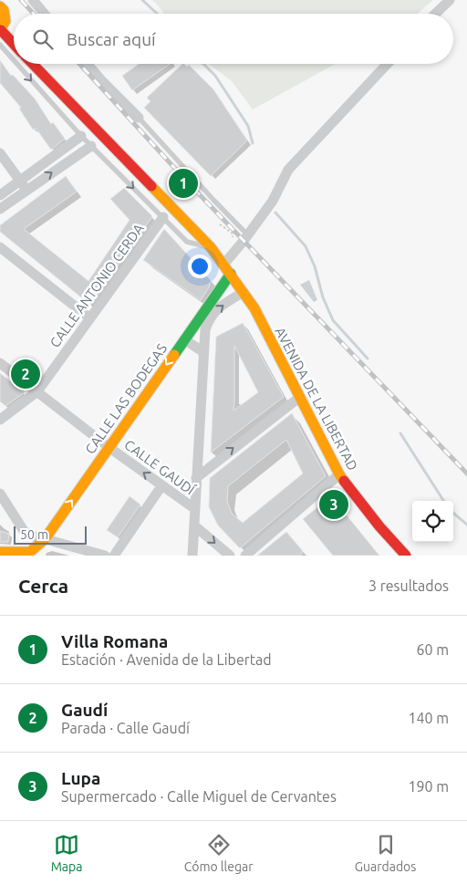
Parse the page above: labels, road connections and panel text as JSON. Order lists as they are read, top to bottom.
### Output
{
  "streets": {
    "main road": ["CALLE LAS BODEGAS", "AVENIDA DE LA LIBERTAD"],
    "street": ["CALLE ANTONIO CERDA", "CALLE GAUDÍ"]
  },
  "crossings": [
    ["CALLE ANTONIO CERDA", "CALLE GAUDÍ"],
    ["CALLE LAS BODEGAS", "AVENIDA DE LA LIBERTAD"],
    ["CALLE LAS BODEGAS", "CALLE GAUDÍ"]
  ],
  "scale_bar": "50 m",
  "page": {
    "search": "Buscar aquí",
    "pins": ["1", "2", "3"],
    "scale": "50 m",
    "heading": ["Cerca", "3 resultados"],
    "list": [
      {
        "mark": "1",
        "name": "Villa Romana",
        "note": "Estación · Avenida de la Libertad",
        "value": "60 m"
      },
      {
        "mark": "2",
        "name": "Gaudí",
        "note": "Parada · Calle Gaudí",
        "value": "140 m"
      },
      {
        "mark": "3",
        "name": "Lupa",
        "note": "Supermercado · Calle Miguel de Cervantes",
        "value": "190 m"
      }
    ],
    "nav": ["Mapa", "Cómo llegar", "Guardados"]
  }
}
